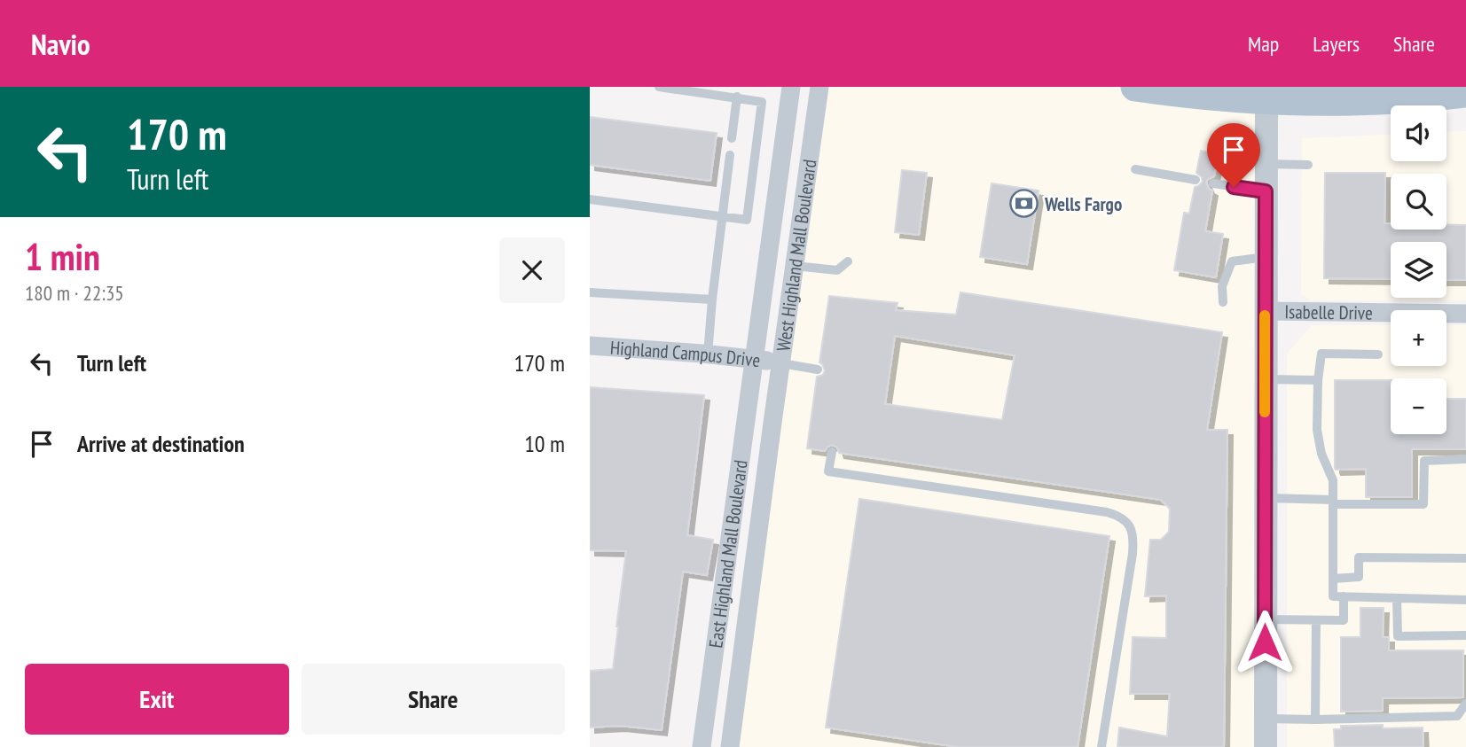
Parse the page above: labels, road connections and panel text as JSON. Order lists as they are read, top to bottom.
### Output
{
  "streets": {
    "street": [
      "West Highland Mall Boulevard",
      "Isabelle Drive",
      "Highland Campus Drive",
      "East Highland Mall Boulevard"
    ]
  },
  "crossings": [
    ["West Highland Mall Boulevard", "Highland Campus Drive"],
    ["West Highland Mall Boulevard", "East Highland Mall Boulevard"],
    ["Highland Campus Drive", "East Highland Mall Boulevard"]
  ],
  "places": {
    "bank": ["Wells Fargo"]
  },
  "page": {
    "header": "Navio",
    "nav": ["Map", "Layers", "Share"],
    "turn": ["170 m", "Turn left"],
    "map_buttons": ["+", "−"],
    "heading": ["1 min", "180 m · 22:35"],
    "list": [
      {
        "name": "Turn left",
        "value": "170 m"
      },
      {
        "name": "Arrive at destination",
        "value": "10 m"
      }
    ],
    "buttons": ["Exit", "Share"]
  }
}
